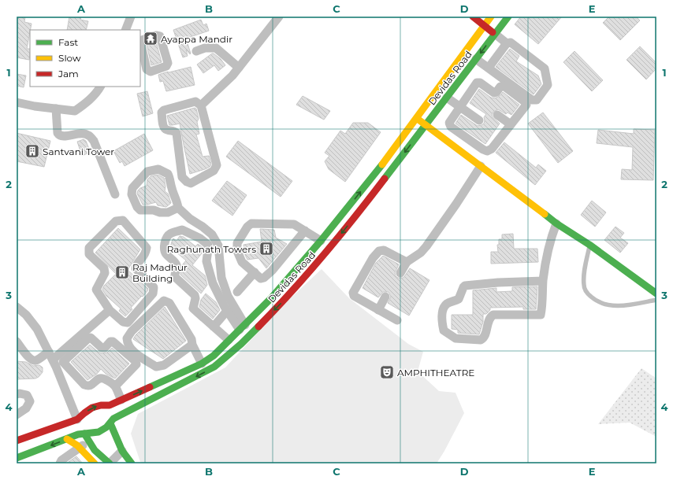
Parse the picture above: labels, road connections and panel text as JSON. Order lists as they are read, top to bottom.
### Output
{
  "streets": {
    "main road": ["Devidas Road"]
  },
  "places": {
    "temple": ["Ayappa Mandir"],
    "building": ["Santvani Tower", "Raghunath Towers", "Raj Madhur Building"],
    "theatre": ["AMPHITHEATRE"]
  },
  "legend": ["Fast", "Slow", "Jam"],
  "grid": {
    "columns": [
      "A",
      "B",
      "C",
      "D",
      "E"
    ],
    "rows": [
      "1",
      "2",
      "3",
      "4"
    ]
  }
}
